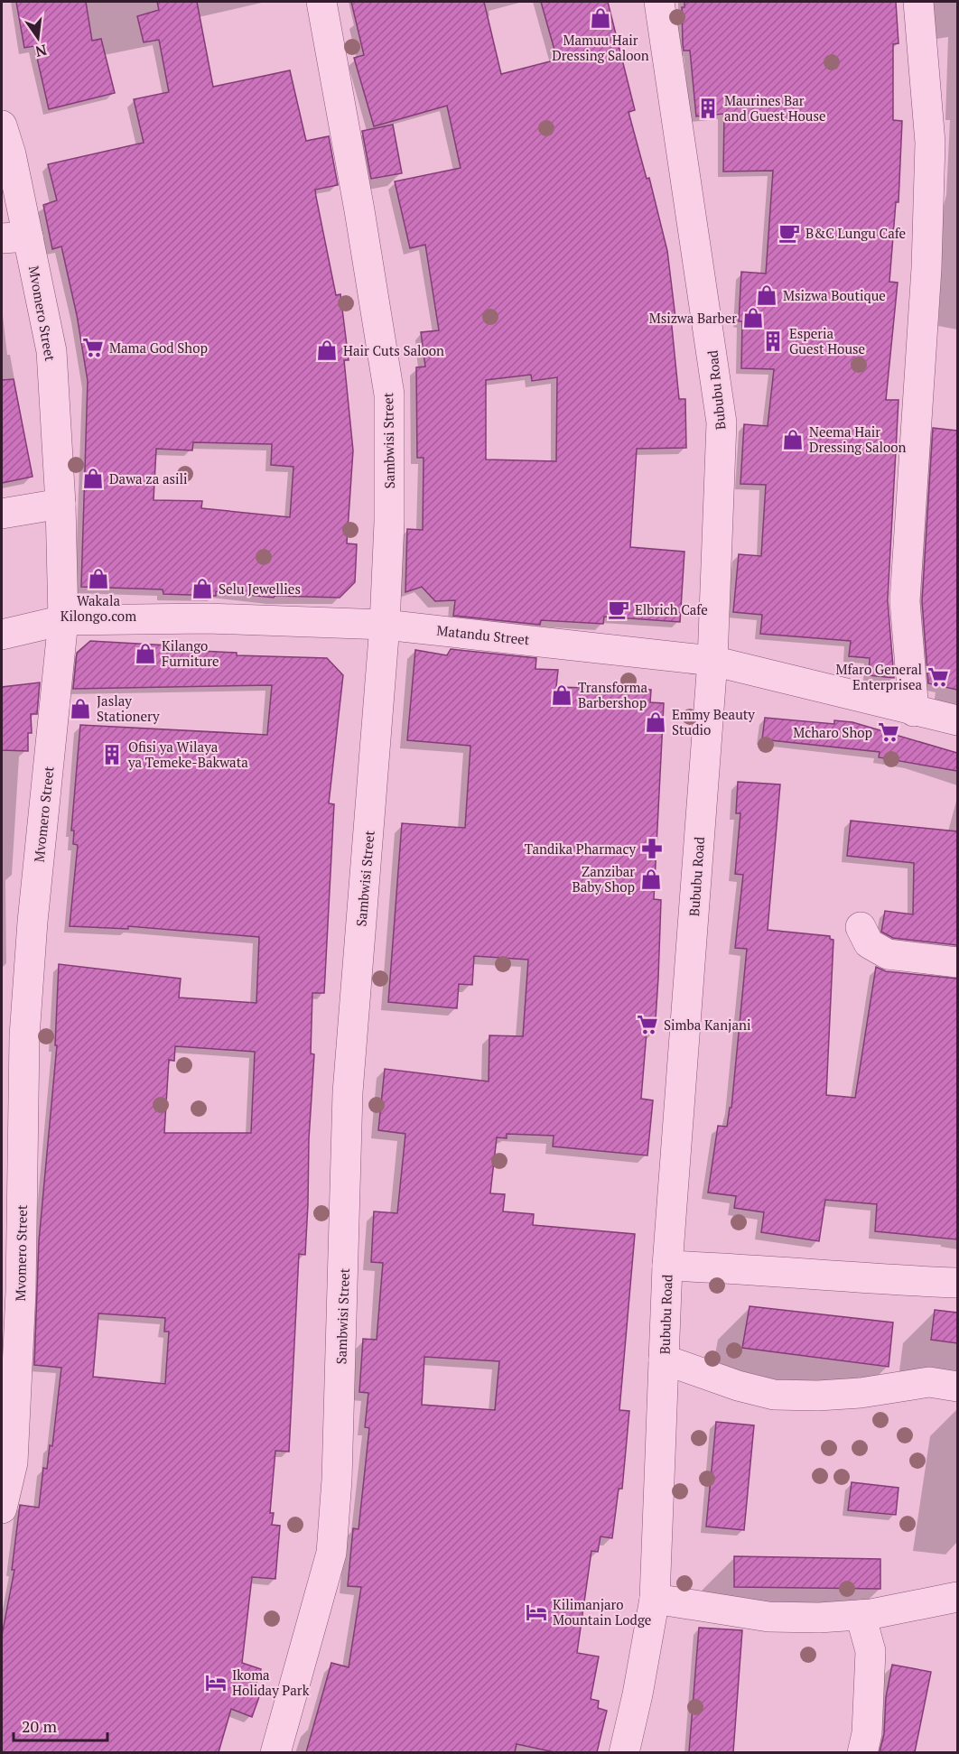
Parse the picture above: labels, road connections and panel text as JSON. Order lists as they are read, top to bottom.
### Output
{
  "streets": {
    "street": [
      "Mvomero Street",
      "Bububu Road",
      "Sambwisi Street",
      "Matandu Street"
    ]
  },
  "crossings": [
    ["Mvomero Street", "Matandu Street"],
    ["Bububu Road", "Matandu Street"],
    ["Sambwisi Street", "Matandu Street"]
  ],
  "places": {
    "shop": [
      "Mamuu Hair Dressing Saloon",
      "Msizwa Boutique",
      "Msizwa Barber",
      "Hair Cuts Saloon",
      "Neema Hair Dressing Saloon",
      "Dawa za asili",
      "Wakala Kilongo.com",
      "Selu Jewellies",
      "Kilango Furniture",
      "Transforma Barbershop",
      "Jaslay Stationery",
      "Emmy Beauty Studio",
      "Zanzibar Baby Shop"
    ],
    "building": ["Maurines Bar and Guest House", "Esperia Guest House", "Ofisi ya Wilaya ya Temeke-Bakwata"],
    "cafe": ["B&C Lungu Cafe", "Elbrich Cafe"],
    "supermarket": [
      "Mama God Shop",
      "Mfaro General Enterprisea",
      "Mcharo Shop",
      "Simba Kanjani"
    ],
    "pharmacy": ["Tandika Pharmacy"],
    "hotel": ["Kilimanjaro Mountain Lodge", "Ikoma Holiday Park"]
  },
  "scale_bar": "20 m",
  "north": "bottom"
}
